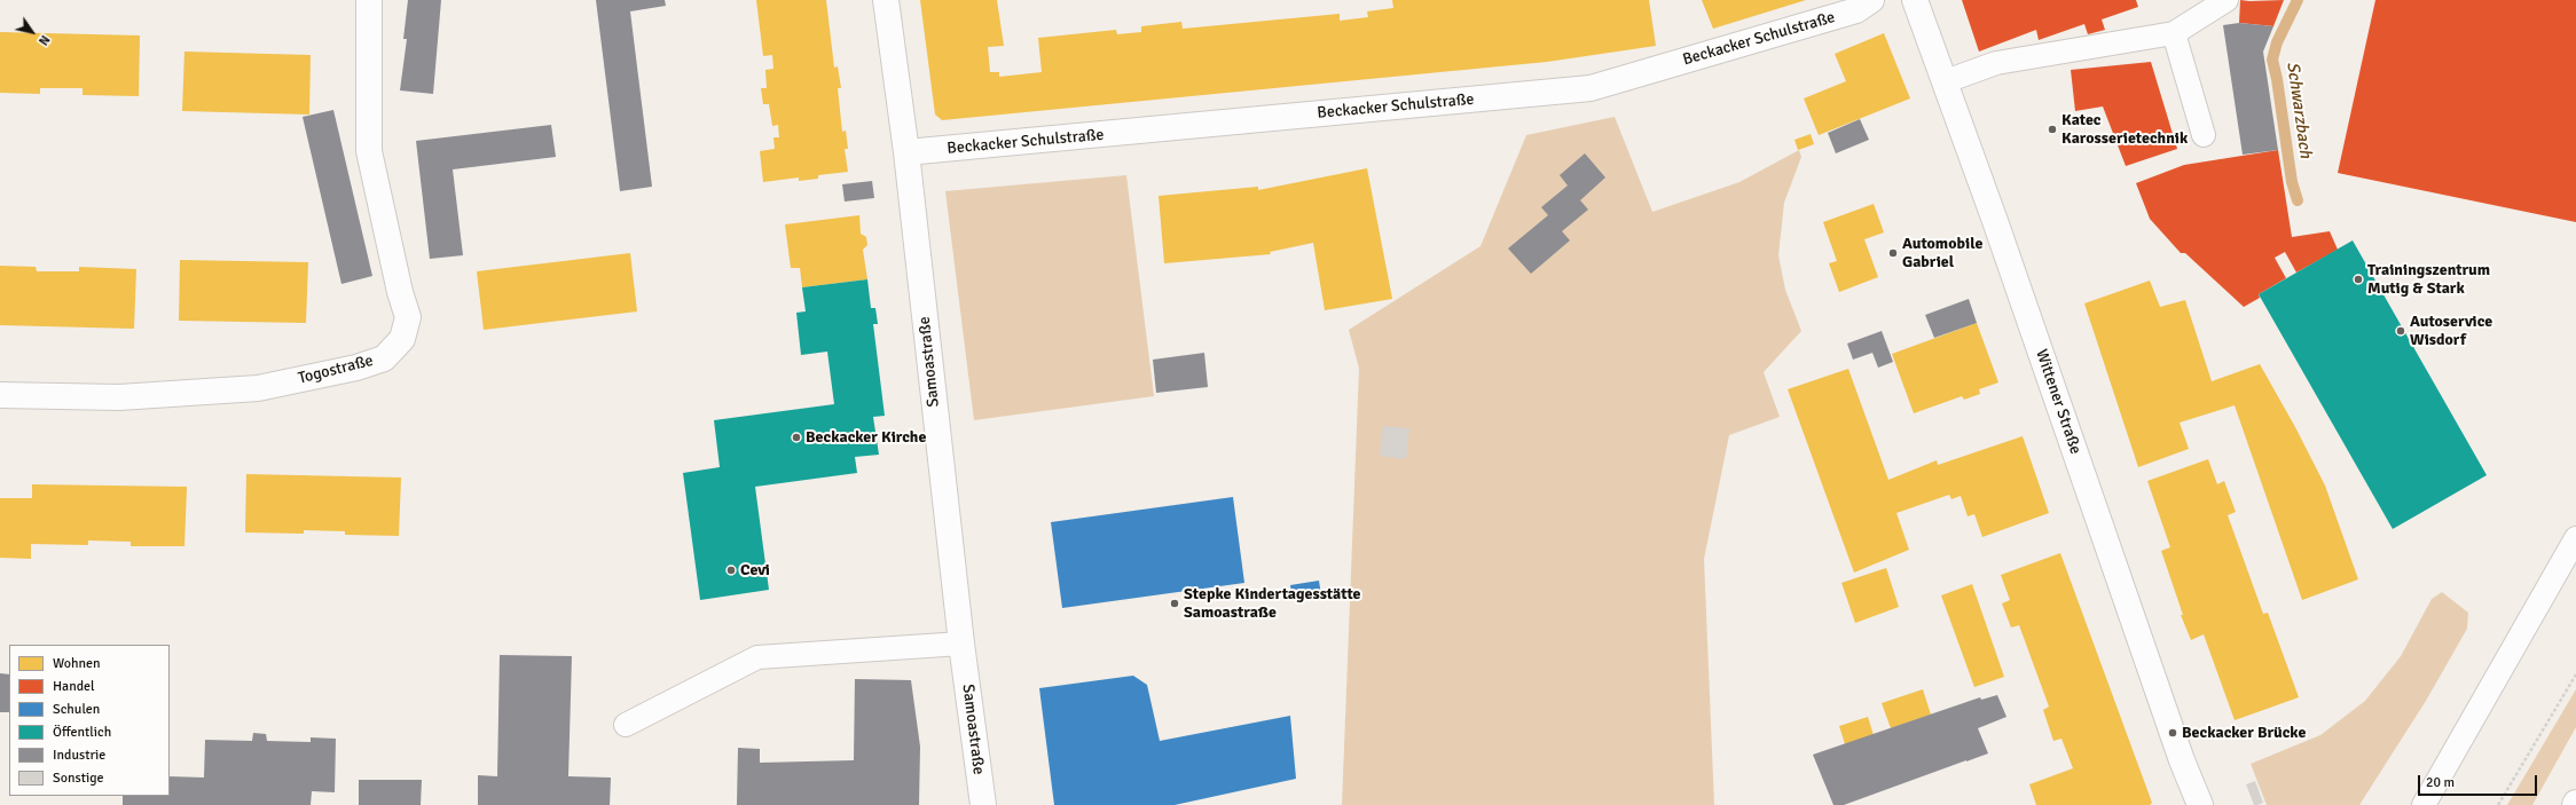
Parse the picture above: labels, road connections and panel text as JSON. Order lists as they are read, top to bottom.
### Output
{
  "streets": {
    "street": [
      "Beckacker Schulstraße",
      "Samoastraße",
      "Togostraße",
      "Wittener Straße"
    ]
  },
  "crossings": [
    ["Beckacker Schulstraße", "Samoastraße"]
  ],
  "water": ["Schwarzbach"],
  "places": [
    "Katec Karosserietechnik",
    "Automobile Gabriel",
    "Trainingszentrum Mutig & Stark",
    "Autoservice Wisdorf",
    "Beckacker Kirche",
    "Cevi",
    "Stepke Kindertagesstätte Samoastraße",
    "Beckacker Brücke"
  ],
  "legend": [
    "Wohnen",
    "Handel",
    "Schulen",
    "Öffentlich",
    "Industrie",
    "Sonstige"
  ],
  "scale_bar": "20 m",
  "north": "bottom right"
}
